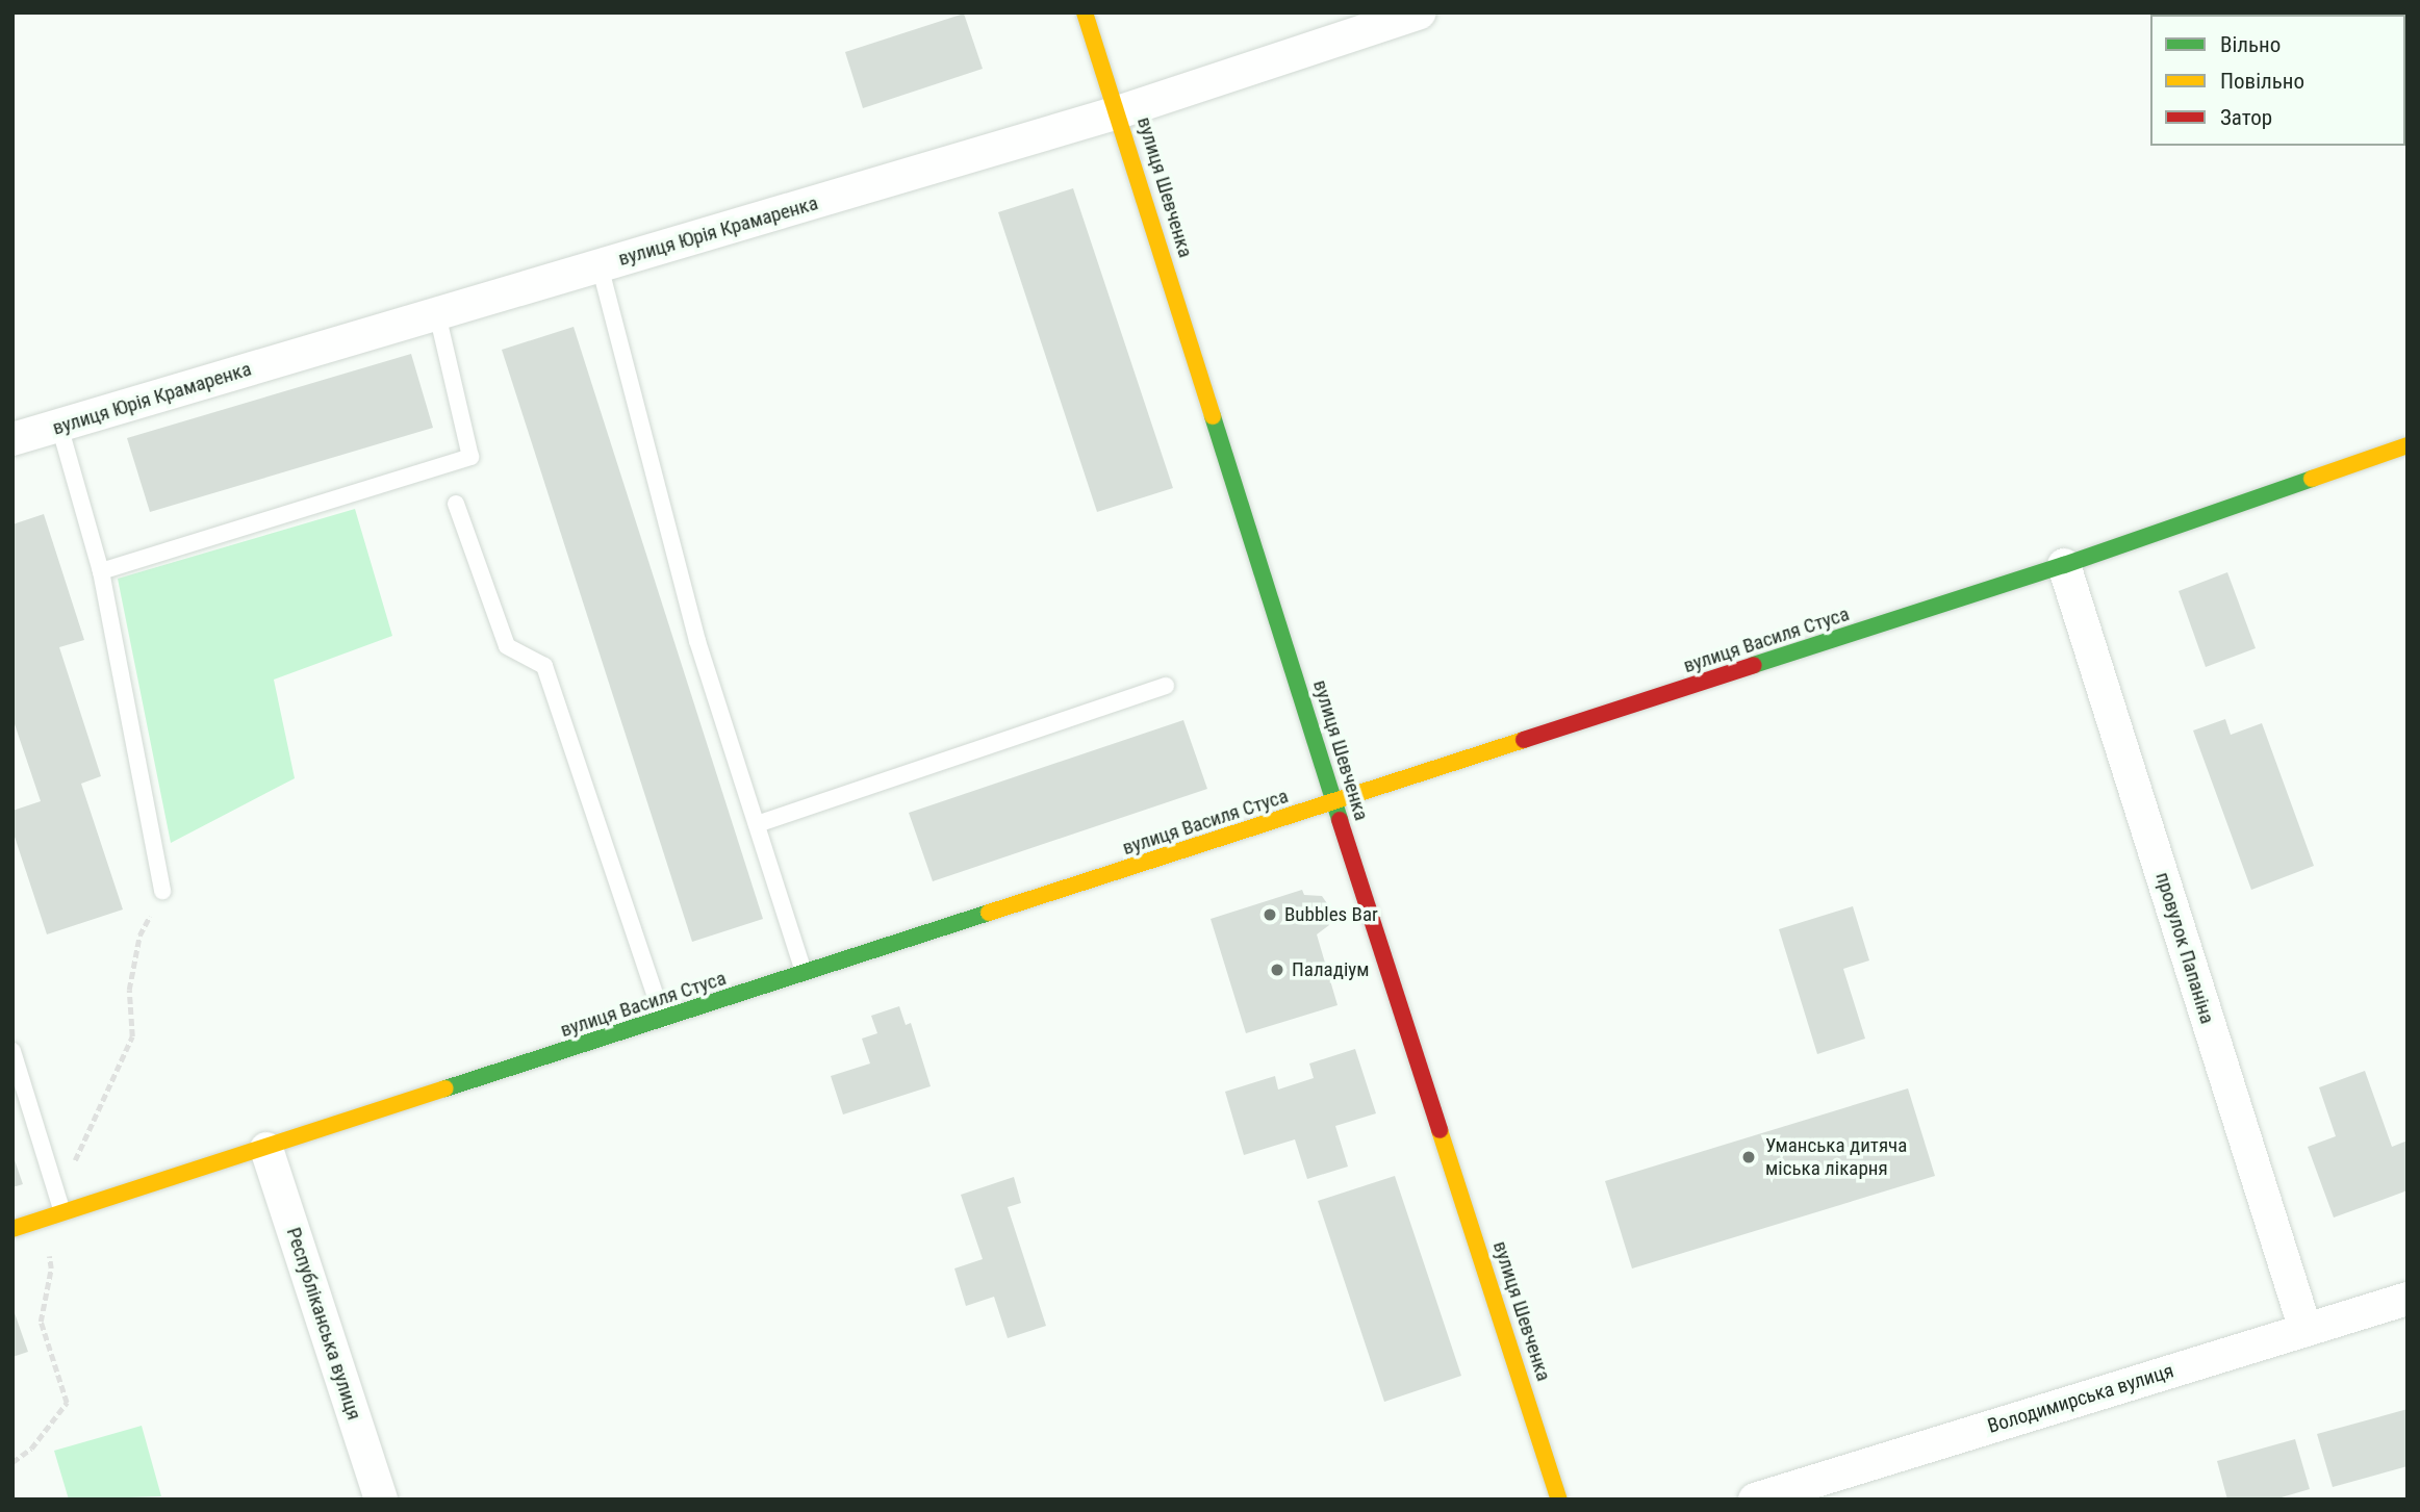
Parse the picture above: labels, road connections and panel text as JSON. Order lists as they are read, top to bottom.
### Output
{
  "streets": {
    "street": [
      "вулиця Шевченка",
      "вулиця Юрія Крамаренка",
      "вулиця Василя Стуса",
      "провулок Папаніна",
      "Республіканська вулиця",
      "Володимирська вулиця"
    ]
  },
  "crossings": [
    ["вулиця Шевченка", "вулиця Юрія Крамаренка"],
    ["вулиця Шевченка", "вулиця Василя Стуса"],
    ["вулиця Василя Стуса", "провулок Папаніна"],
    ["вулиця Василя Стуса", "Республіканська вулиця"],
    ["провулок Папаніна", "Володимирська вулиця"]
  ],
  "places": ["Bubbles Bar", "Паладіум", "Уманська дитяча міська лікарня"],
  "legend": ["Вільно", "Повільно", "Затор"]
}
